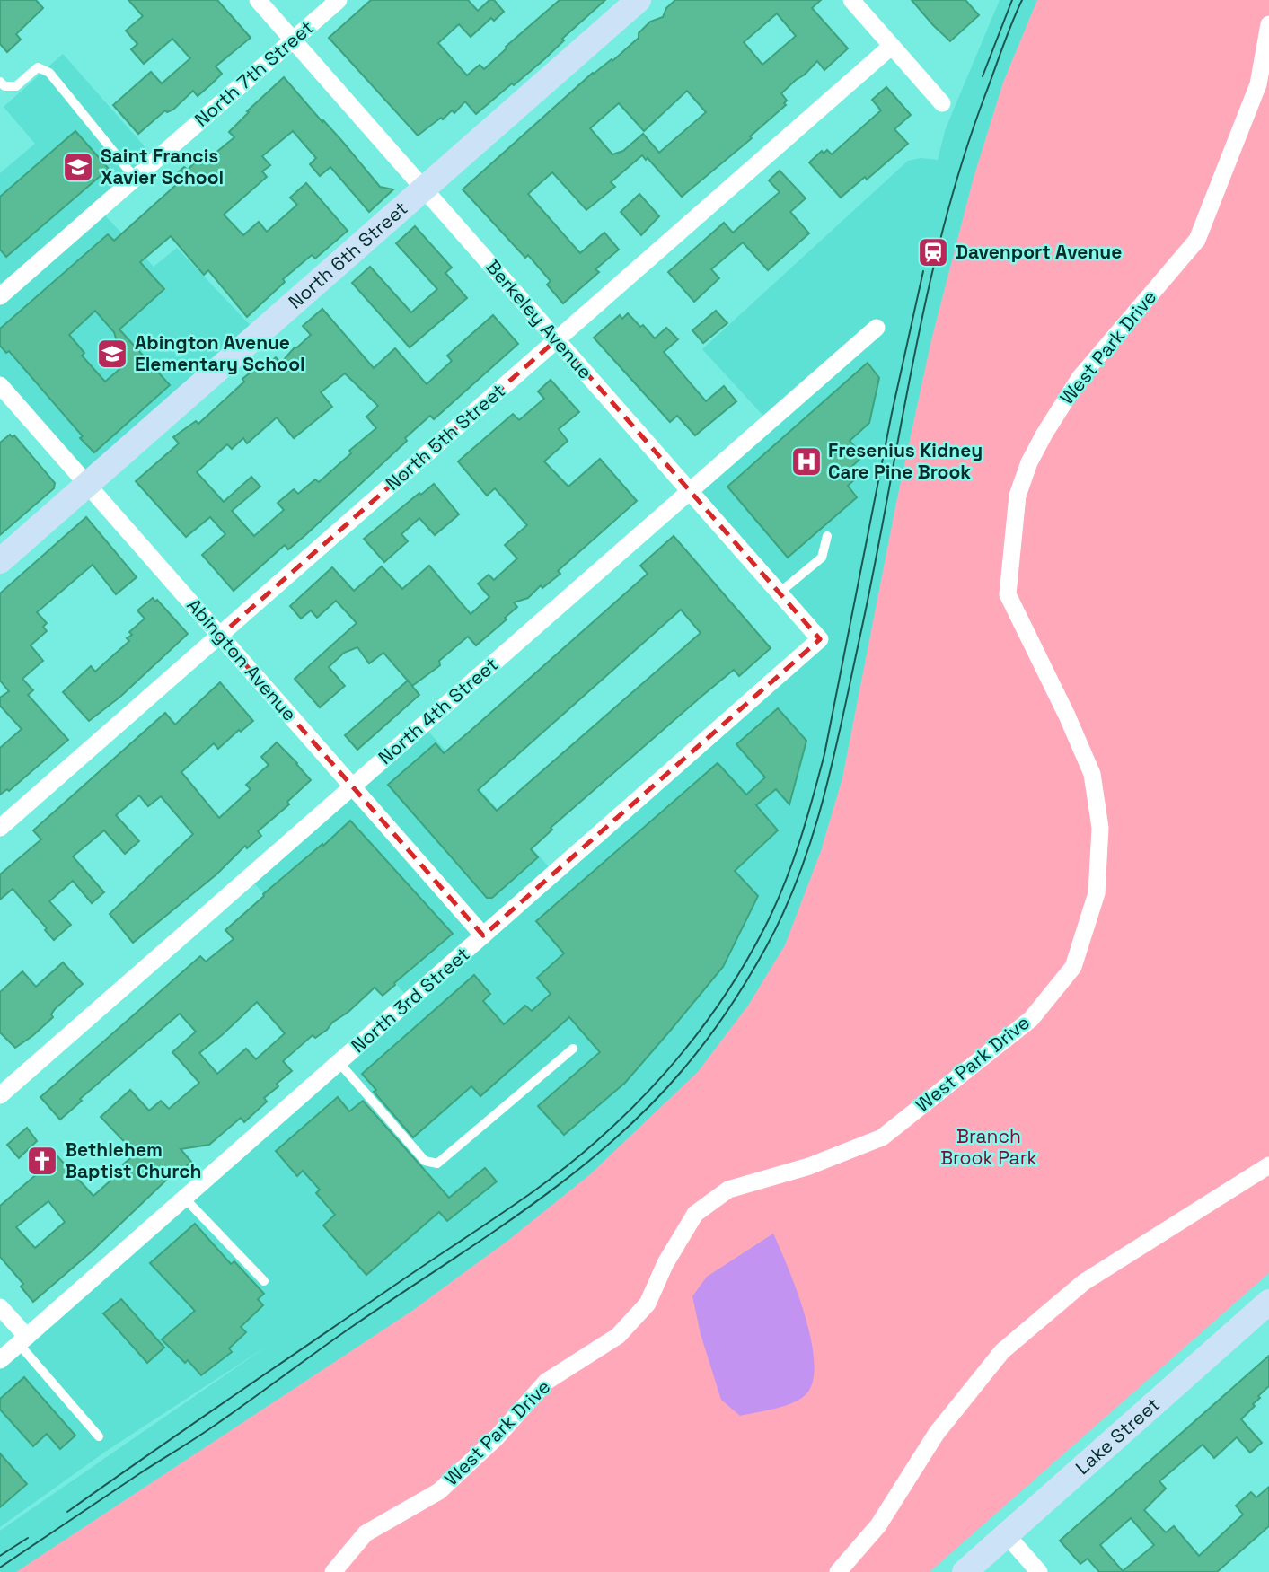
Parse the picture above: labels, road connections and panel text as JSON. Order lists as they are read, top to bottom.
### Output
{
  "streets": {
    "street": [
      "North 7th Street",
      "North 6th Street",
      "Berkeley Avenue",
      "West Park Drive",
      "North 5th Street",
      "Abington Avenue",
      "North 4th Street",
      "North 3rd Street",
      "Lake Street"
    ]
  },
  "crossings": [
    ["North 7th Street", "Berkeley Avenue"],
    ["North 6th Street", "Berkeley Avenue"],
    ["North 6th Street", "Abington Avenue"],
    ["Berkeley Avenue", "North 5th Street"],
    ["Berkeley Avenue", "North 4th Street"],
    ["Berkeley Avenue", "North 3rd Street"],
    ["North 5th Street", "Abington Avenue"],
    ["Abington Avenue", "North 4th Street"],
    ["Abington Avenue", "North 3rd Street"]
  ],
  "parks": ["Branch Brook Park"],
  "places": {
    "school or university": ["Saint Francis Xavier School", "Abington Avenue Elementary School"],
    "station": ["Davenport Avenue"],
    "hospital": ["Fresenius Kidney Care Pine Brook"],
    "church": ["Bethlehem Baptist Church"]
  }
}
